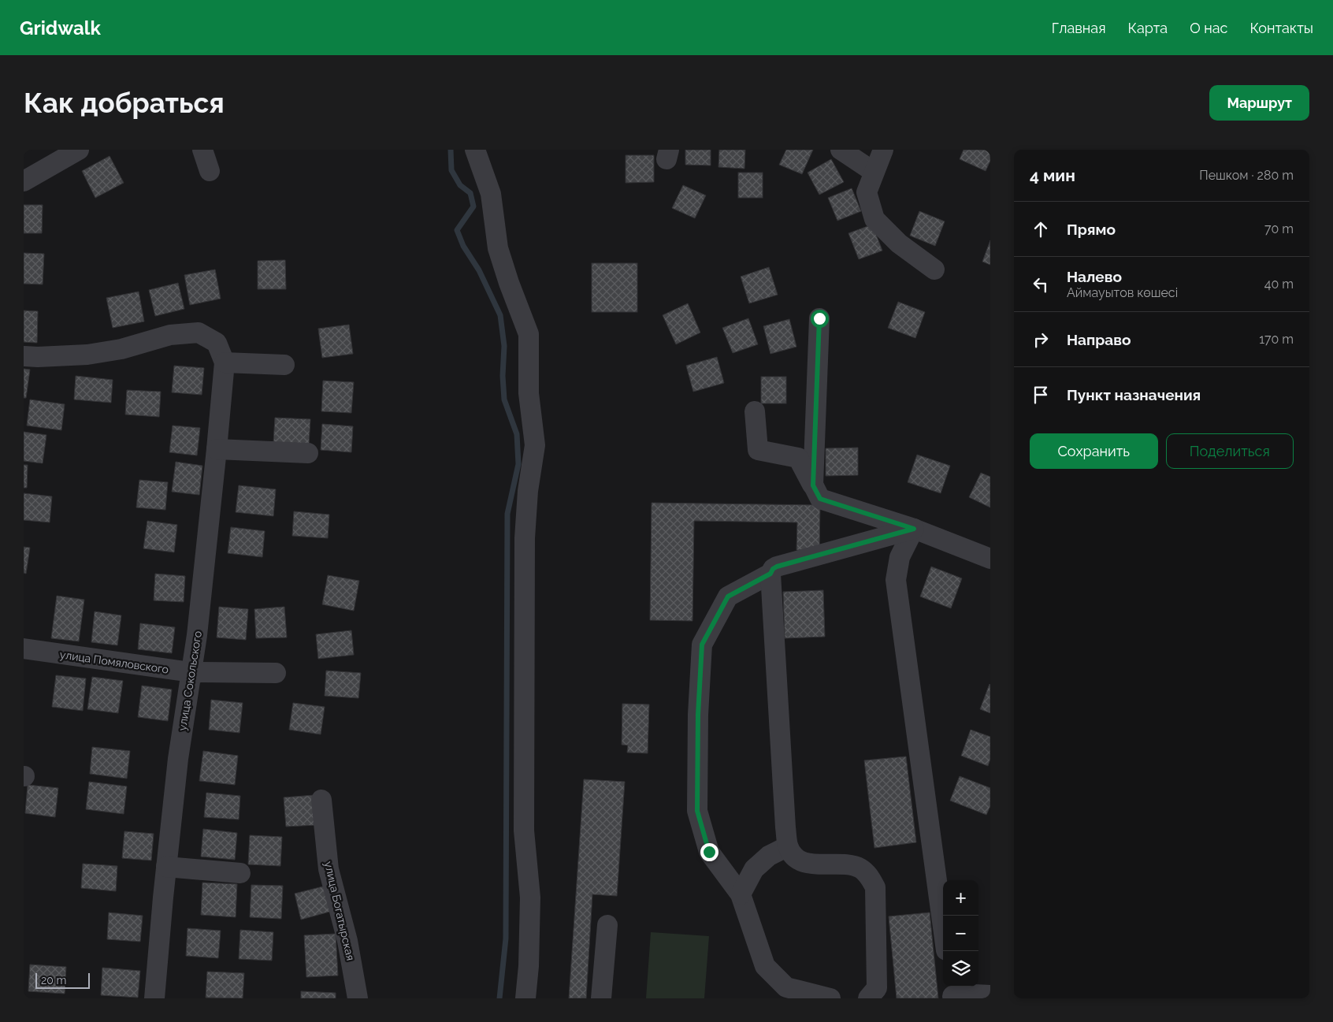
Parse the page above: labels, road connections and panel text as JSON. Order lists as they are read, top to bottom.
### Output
{
  "streets": {
    "street": ["улица Помяловского", "улица Сокольского", "улица Богатырская"]
  },
  "crossings": [
    ["улица Помяловского", "улица Сокольского"]
  ],
  "scale_bar": "20 m",
  "page": {
    "header": "Gridwalk",
    "nav": [
      "Главная",
      "Карта",
      "О нас",
      "Контакты"
    ],
    "buttons": [
      "Маршрут",
      ["Сохранить", "Поделиться"]
    ],
    "title": "Как добраться",
    "heading": ["4 мин", "Пешком · 280 m"],
    "list": [
      ["Прямо", "70 m"],
      ["Налево", "Аймауытов көшесі", "40 m"],
      ["Направо", "170 m"],
      "Пункт назначения"
    ],
    "map_buttons": ["+", "−"],
    "scale": "20 m"
  }
}
